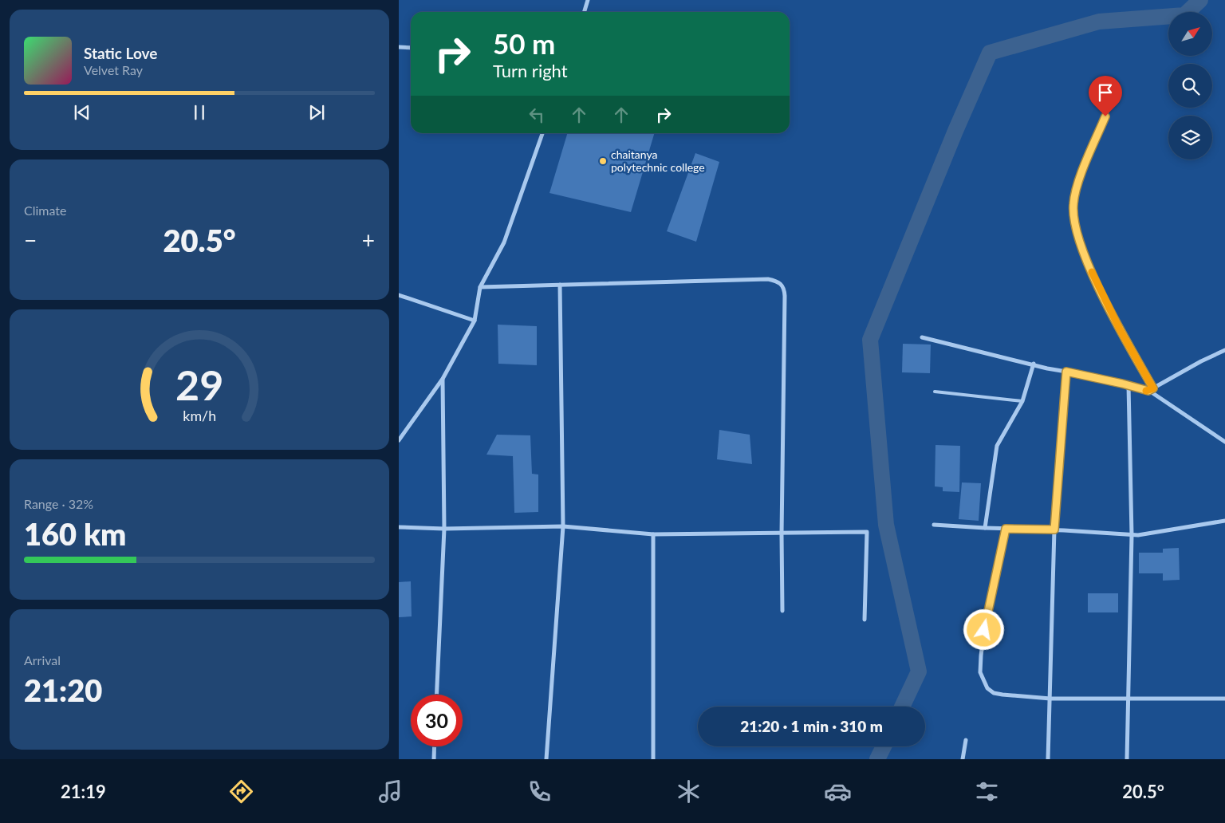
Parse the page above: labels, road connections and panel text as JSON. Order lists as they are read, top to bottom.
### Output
{
  "places": ["chaitanya polytechnic college"],
  "north": "top right",
  "page": {
    "turn": ["50 m", "Turn right"],
    "song": ["Static Love", "Velvet Ray"],
    "tile": [
      "Climate",
      ["Range · 32%", "160 km"],
      ["Arrival", "21:20"]
    ],
    "heat": ["−", "20.5°", "+"],
    "limit": "30",
    "trip": "21:20 · 1 min · 310 m",
    "tabs": ["21:19", "20.5°"],
    "gauge": ["29", "km/h"]
  }
}
